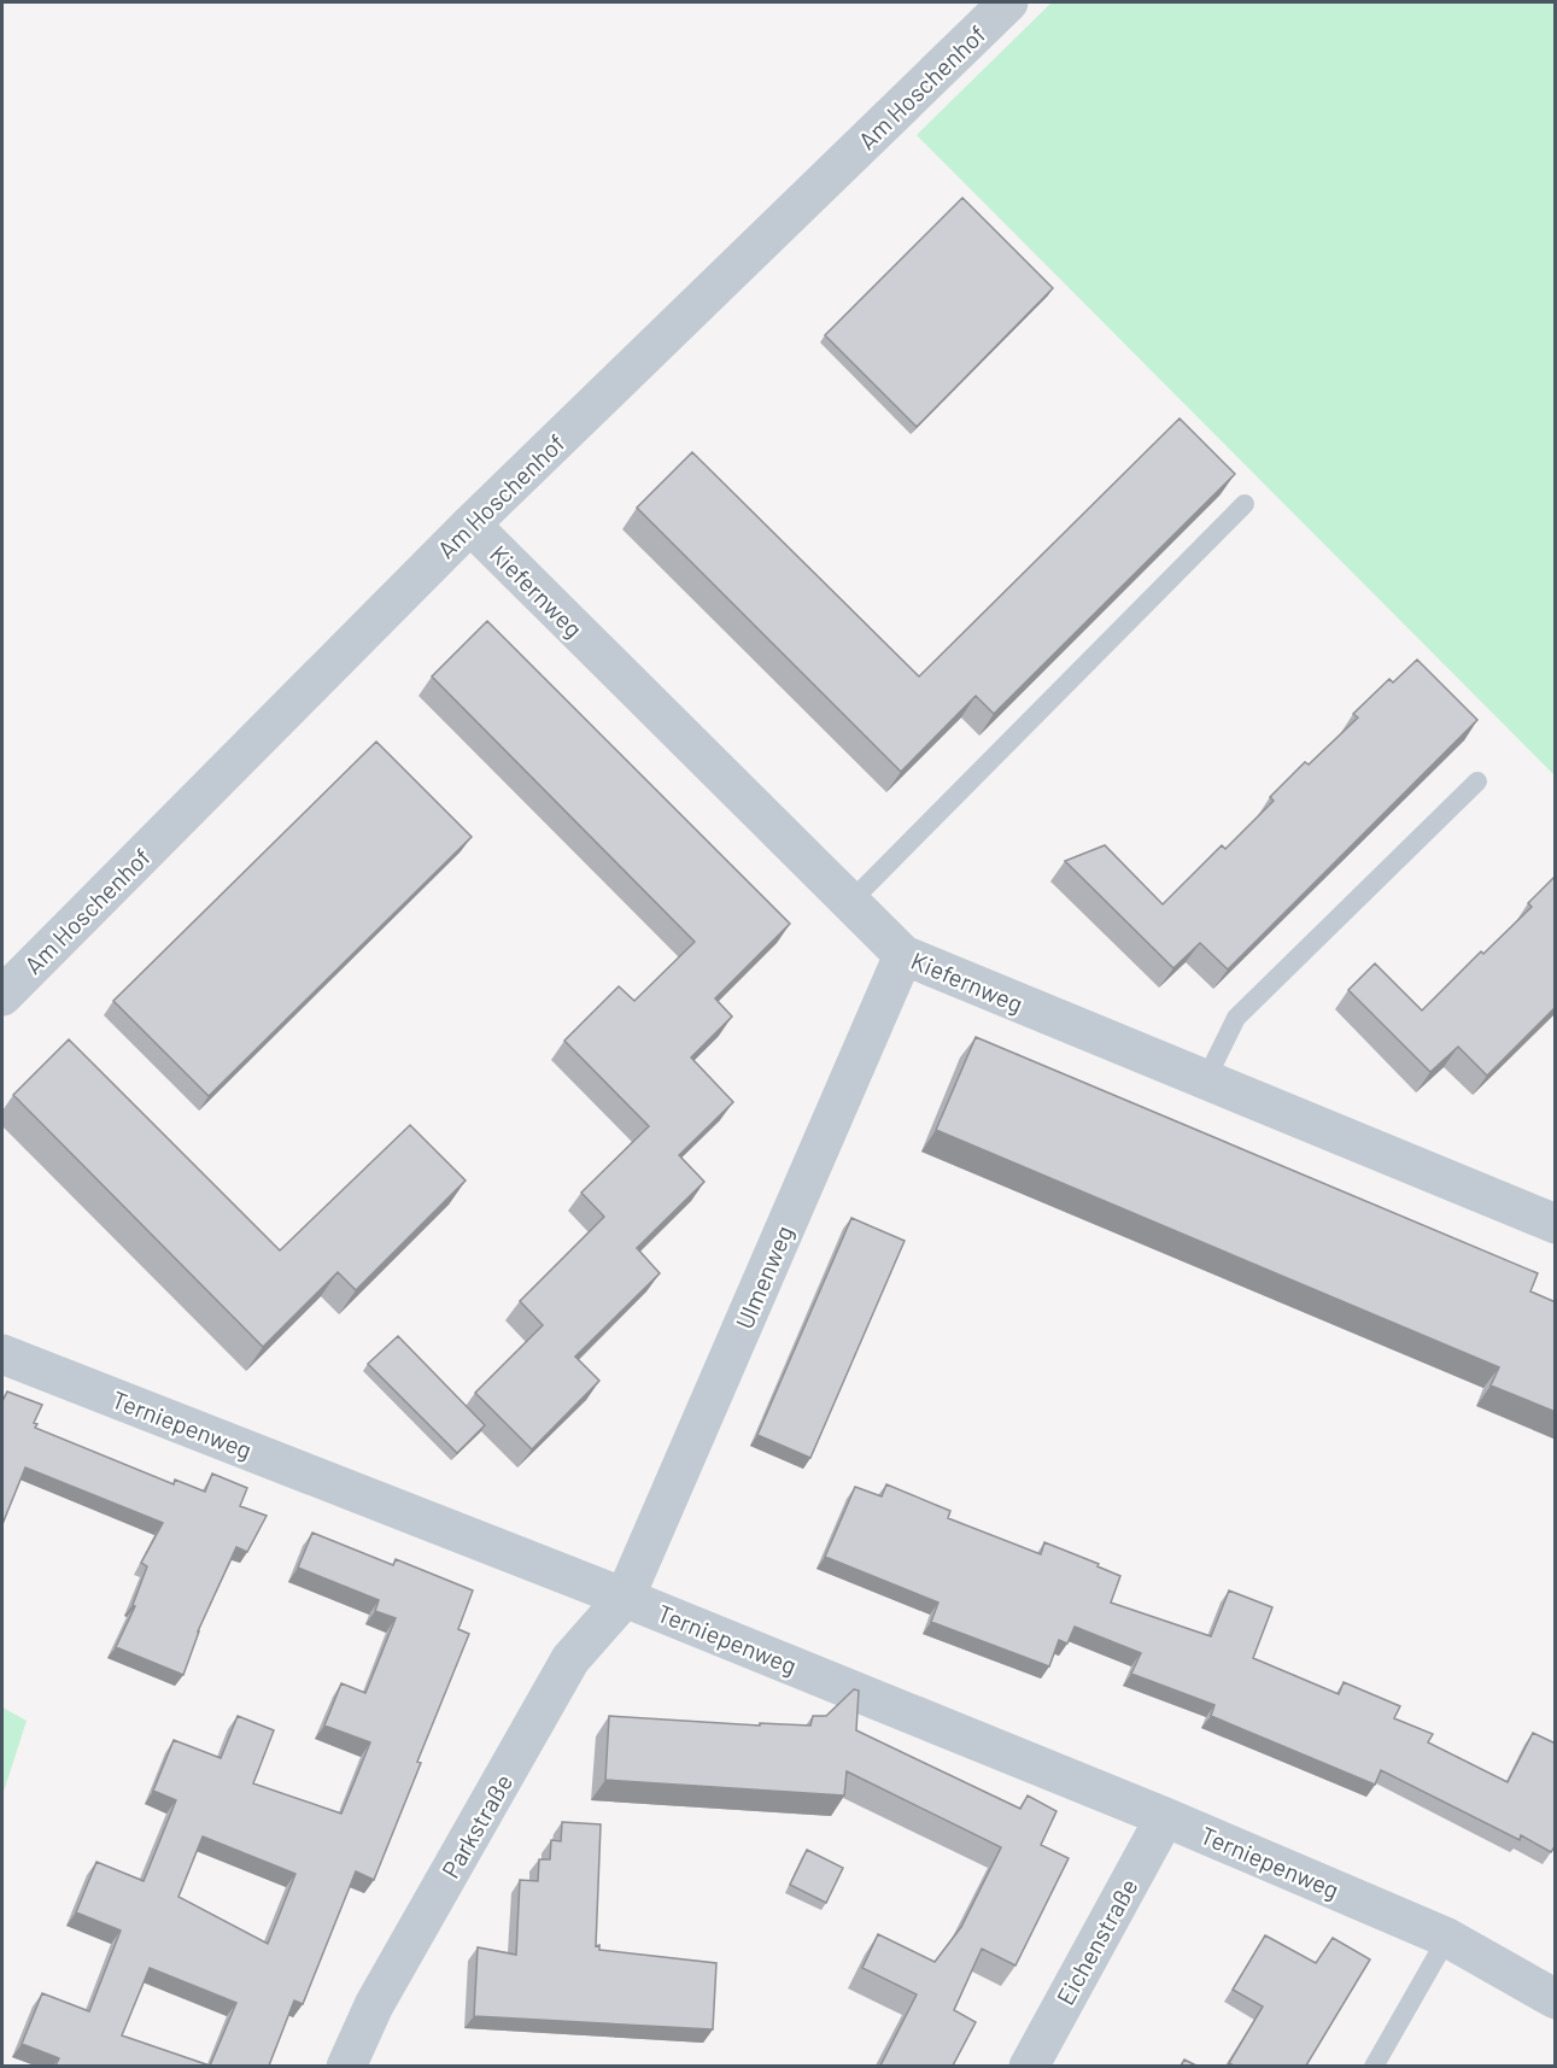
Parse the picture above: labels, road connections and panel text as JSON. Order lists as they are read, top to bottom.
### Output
{
  "streets": {
    "street": [
      "Am Hoschenhof",
      "Kiefernweg",
      "Ulmenweg",
      "Terniepenweg",
      "Parkstraße",
      "Eichenstraße"
    ]
  },
  "crossings": [
    ["Am Hoschenhof", "Kiefernweg"],
    ["Kiefernweg", "Ulmenweg"],
    ["Ulmenweg", "Terniepenweg"],
    ["Ulmenweg", "Parkstraße"],
    ["Terniepenweg", "Parkstraße"],
    ["Terniepenweg", "Eichenstraße"]
  ]
}
